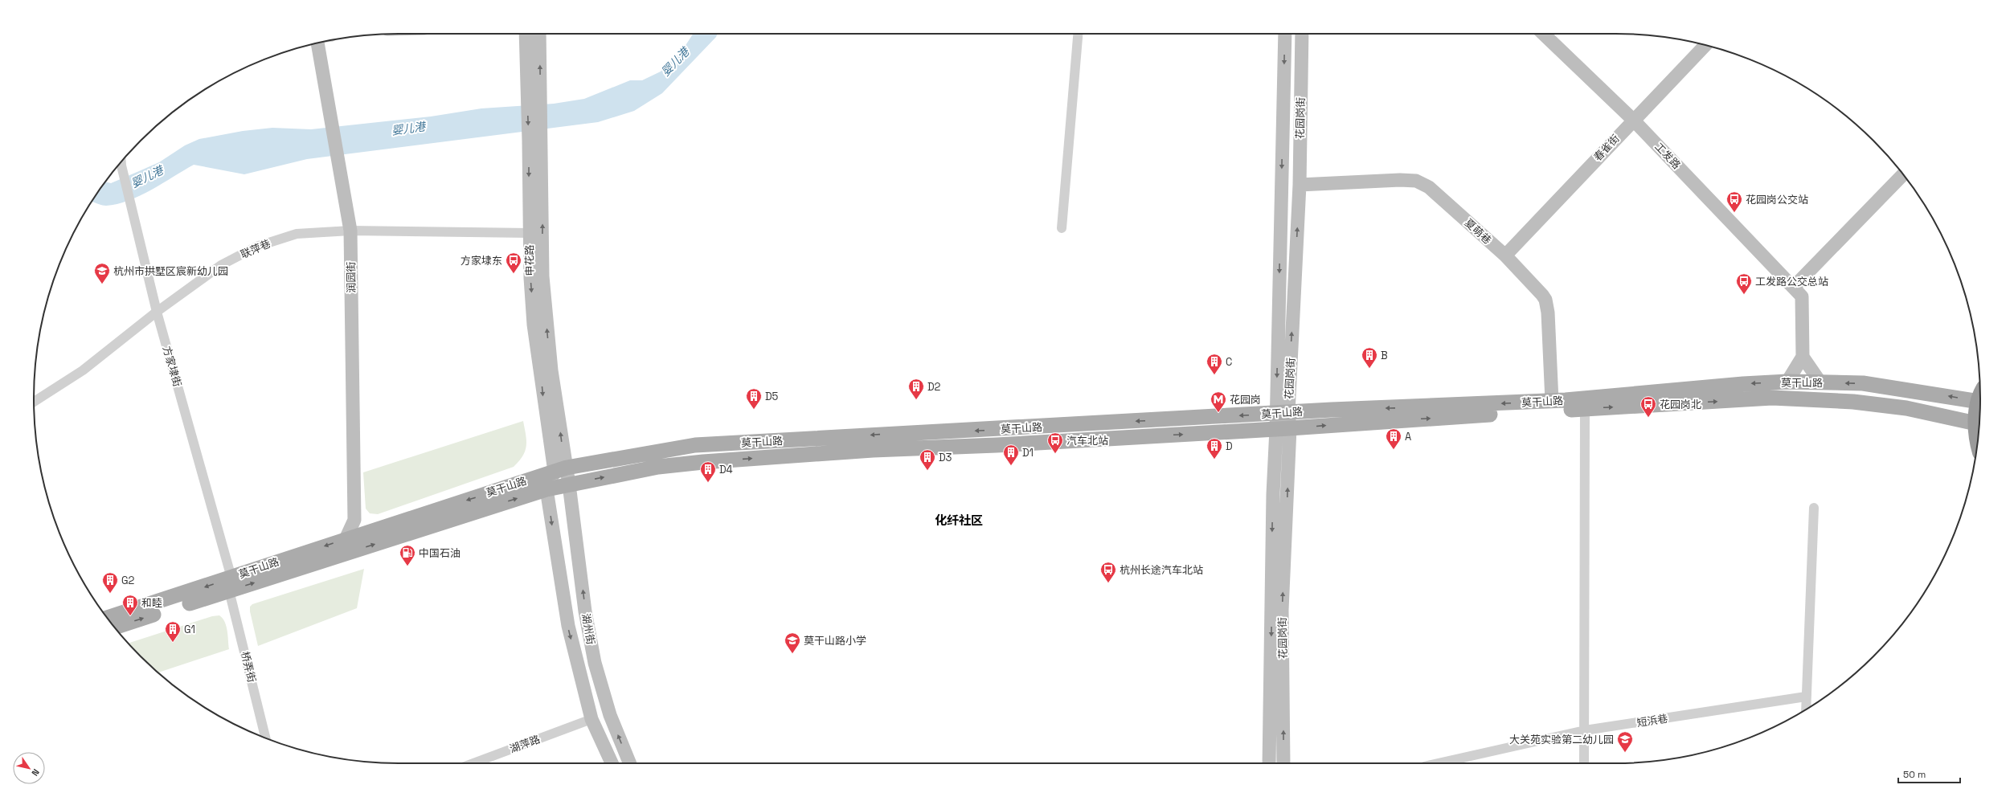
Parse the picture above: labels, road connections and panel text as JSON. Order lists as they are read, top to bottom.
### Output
{
  "streets": {
    "main road": ["莫干山路"],
    "street": [
      "花园岗街",
      "春雀街",
      "工发路",
      "夏萌巷",
      "联萍巷",
      "申花路",
      "润园街",
      "方家埭街",
      "湖州街",
      "桥弄街",
      "短浜巷",
      "湖萍路"
    ]
  },
  "crossings": [
    ["花园岗街", "夏萌巷"],
    ["花园岗街", "莫干山路"],
    ["春雀街", "工发路"],
    ["春雀街", "夏萌巷"],
    ["夏萌巷", "莫干山路"],
    ["联萍巷", "申花路"],
    ["联萍巷", "润园街"],
    ["联萍巷", "方家埭街"],
    ["申花路", "莫干山路"],
    ["申花路", "湖州街"],
    ["润园街", "莫干山路"],
    ["方家埭街", "莫干山路"],
    ["方家埭街", "桥弄街"],
    ["莫干山路", "湖州街"],
    ["莫干山路", "桥弄街"],
    ["湖州街", "湖萍路"]
  ],
  "districts": ["化纤社区"],
  "water": ["婴儿港"],
  "places": {
    "bus stop": [
      "花园岗公交站",
      "方家埭东",
      "工发路公交总站",
      "花园岗北",
      "汽车北站",
      "杭州长途汽车北站"
    ],
    "school or university": ["杭州市拱墅区宸新幼儿园", "莫干山路小学", "大关苑实验第二幼儿园"],
    "building": [
      "B",
      "C",
      "D2",
      "D5",
      "A",
      "D",
      "D1",
      "D3",
      "D4",
      "G2",
      "和睦",
      "G1"
    ],
    "metro station": ["花园岗"],
    "fuel station": ["中国石油"]
  },
  "scale_bar": "50 m",
  "north": "bottom right"
}
